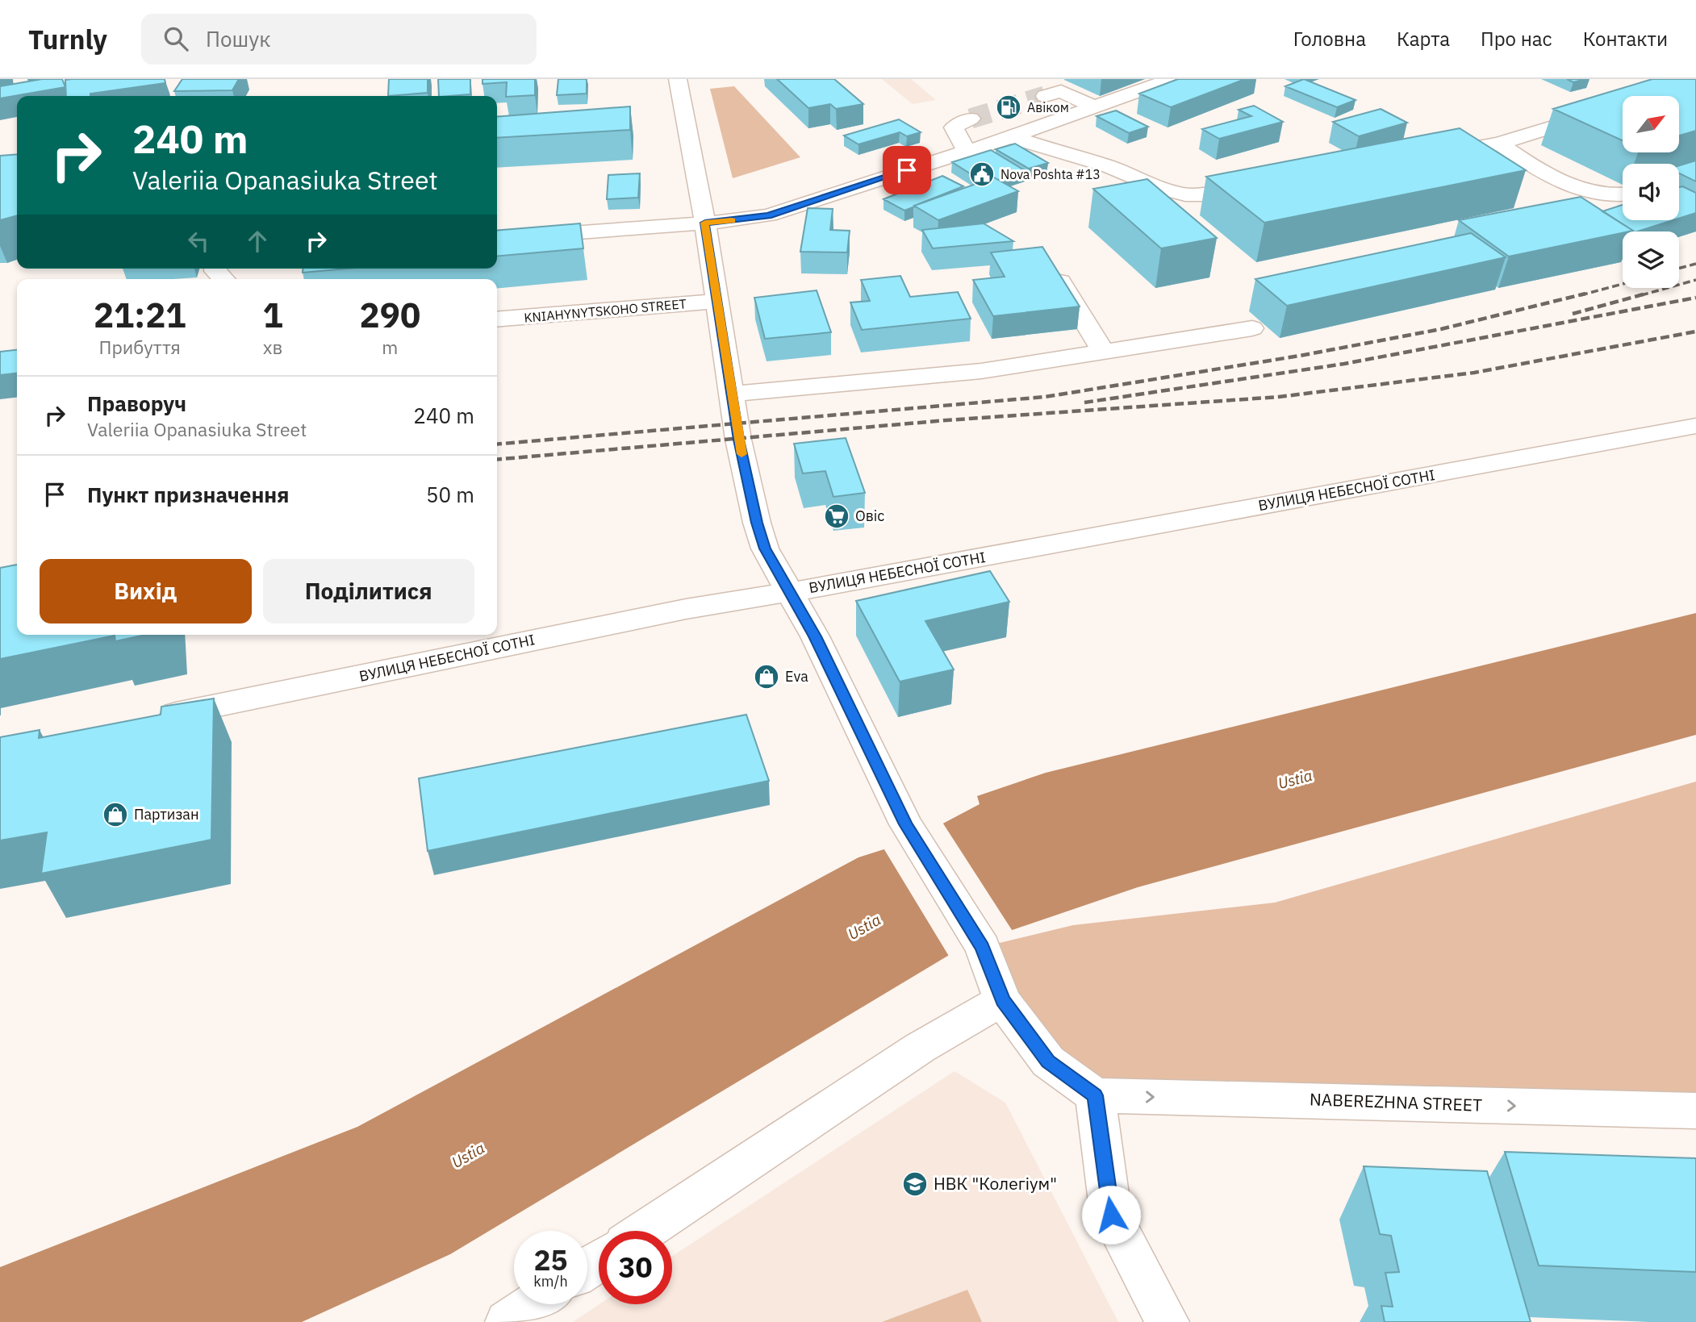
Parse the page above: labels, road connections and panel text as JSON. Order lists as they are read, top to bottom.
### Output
{
  "streets": {
    "street": ["KNIAHYNYTSKOHO STREET", "ВУЛИЦЯ НЕБЕСНОЇ СОТНІ", "NABEREZHNA STREET"]
  },
  "one_way": ["NABEREZHNA STREET"],
  "water": ["Ustia"],
  "places": {
    "fuel station": ["Авіком"],
    "public building": ["Nova Poshta #13"],
    "supermarket": ["Овіс"],
    "shop": ["Eva", "Партизан"],
    "school or university": ["НВК \"Колегіум\""]
  },
  "north": "top right",
  "page": {
    "header": "Turnly",
    "search": "Пошук",
    "nav": [
      "Головна",
      "Карта",
      "Про нас",
      "Контакти"
    ],
    "turn": ["240 m", "Valeriia Opanasiuka Street"],
    "eta": [
      "21:21",
      "Прибуття",
      "1",
      "хв",
      "290",
      "m"
    ],
    "list": [
      {
        "name": "Праворуч",
        "note": "Valeriia Opanasiuka Street",
        "value": "240 m"
      },
      {
        "name": "Пункт призначення",
        "value": "50 m"
      }
    ],
    "buttons": ["Вихід", "Поділитися"],
    "speed": "25 km/h",
    "limit": "30"
  }
}
